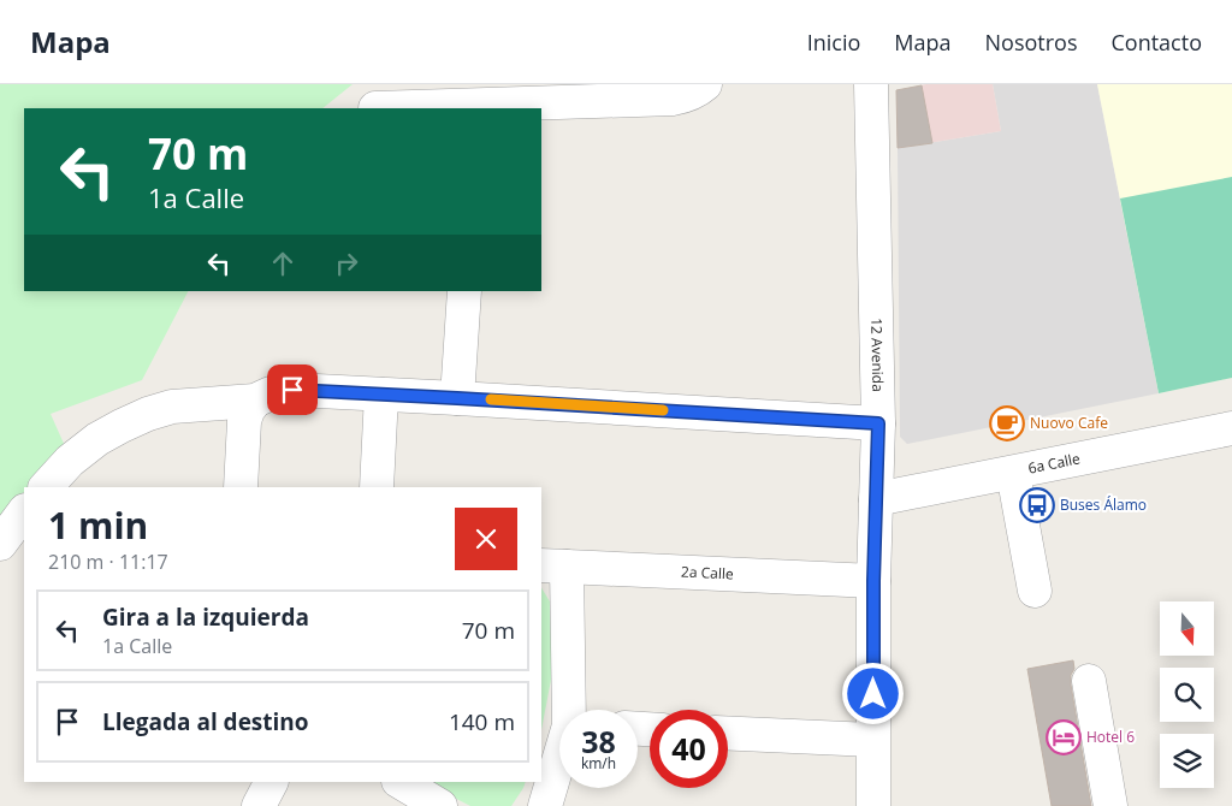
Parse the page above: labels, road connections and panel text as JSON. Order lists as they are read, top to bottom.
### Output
{
  "streets": {
    "street": ["12 Avenida", "6a Calle", "2a Calle"]
  },
  "crossings": [
    ["12 Avenida", "6a Calle"],
    ["12 Avenida", "2a Calle"]
  ],
  "places": {
    "cafe": ["Nuovo Cafe"],
    "bus stop": ["Buses Álamo"],
    "hotel": ["Hotel 6"]
  },
  "north": "bottom",
  "page": {
    "header": "Mapa",
    "nav": [
      "Inicio",
      "Mapa",
      "Nosotros",
      "Contacto"
    ],
    "turn": ["70 m", "1a Calle"],
    "heading": ["1 min", "210 m · 11:17"],
    "list": [
      {
        "name": "Gira a la izquierda",
        "note": "1a Calle",
        "value": "70 m"
      },
      {
        "name": "Llegada al destino",
        "value": "140 m"
      }
    ],
    "speed": "38 km/h",
    "limit": "40"
  }
}
